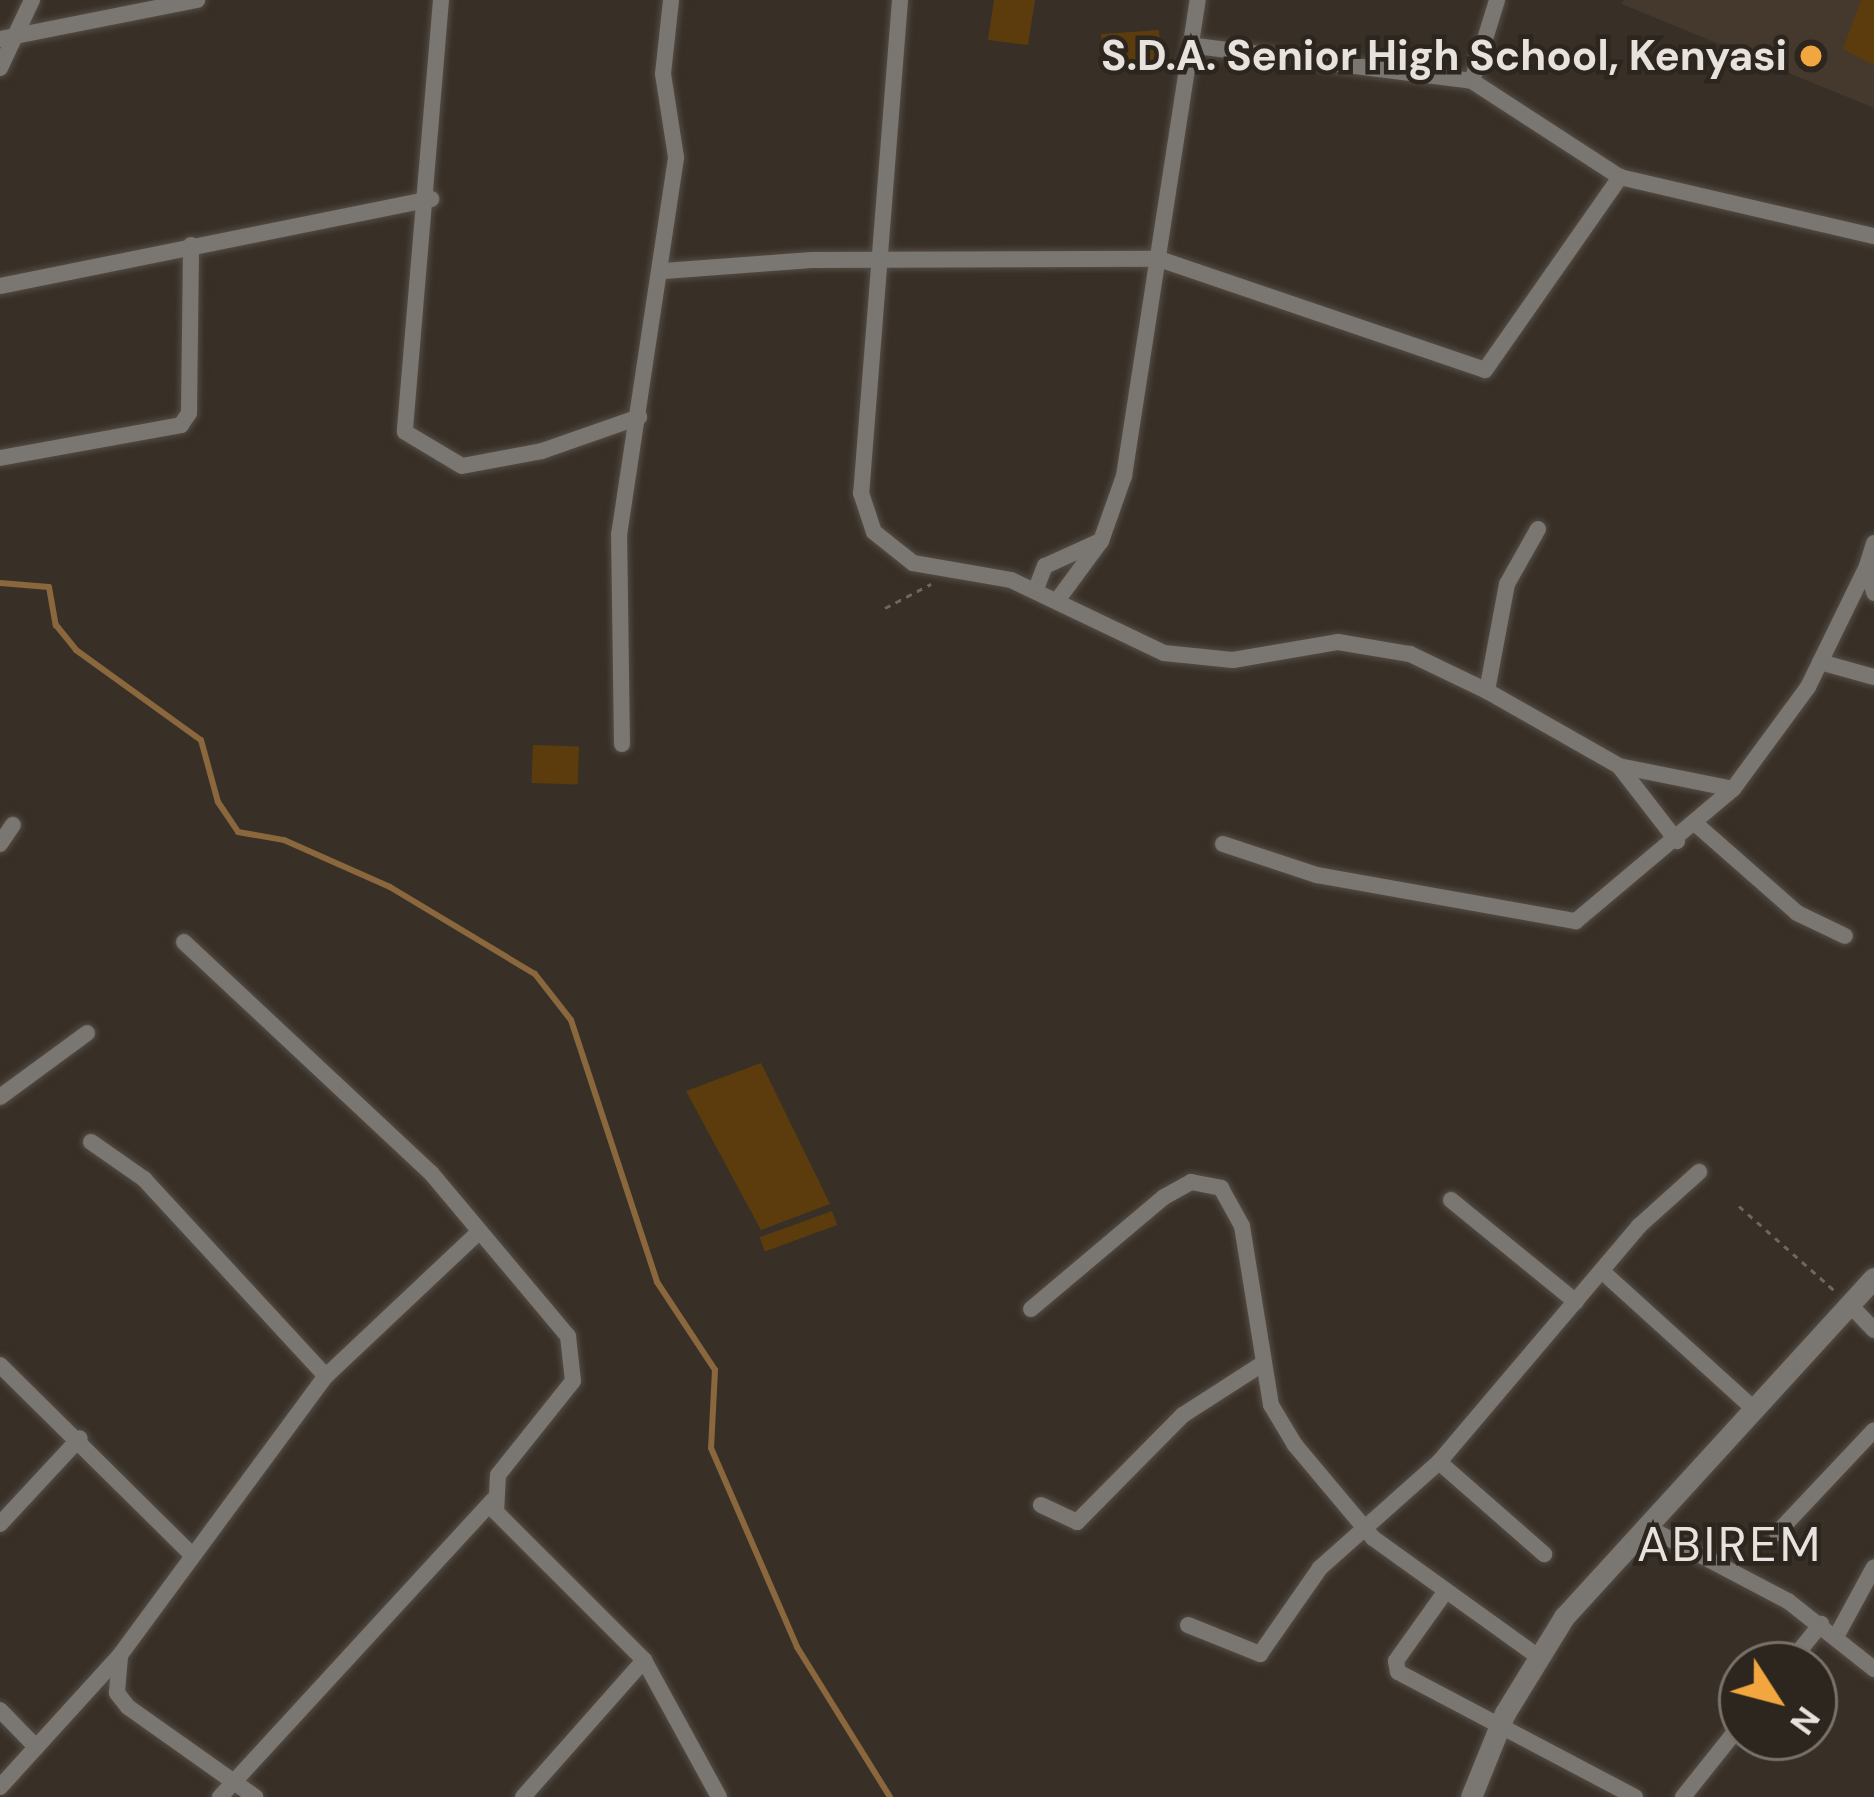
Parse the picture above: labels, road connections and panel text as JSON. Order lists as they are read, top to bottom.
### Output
{
  "districts": ["ABIREM"],
  "places": ["S.D.A. Senior High School, Kenyasi"],
  "north": "bottom right"
}
